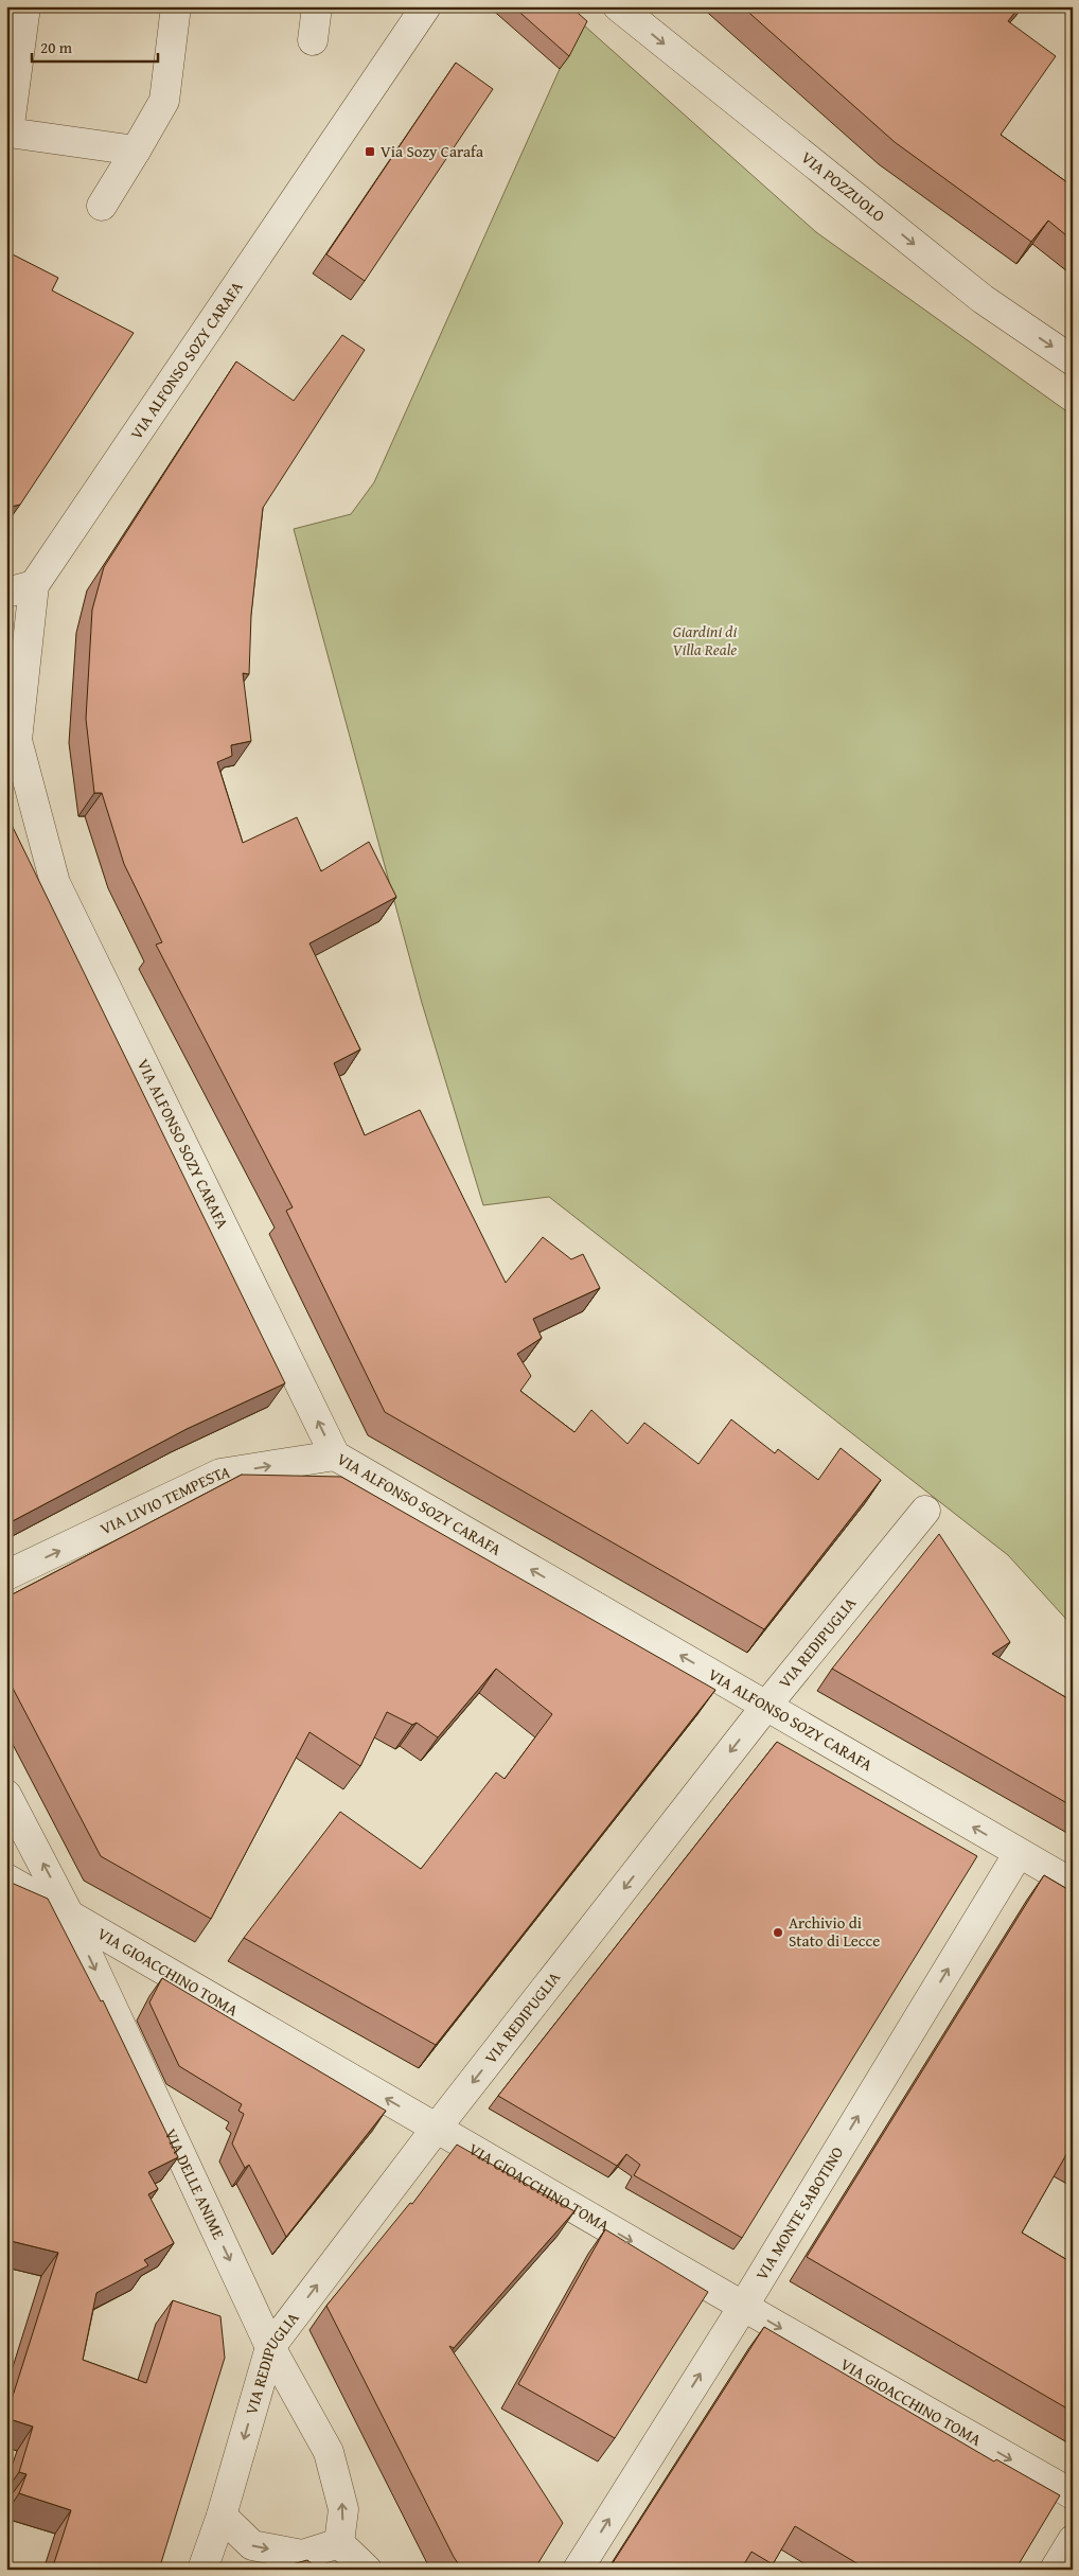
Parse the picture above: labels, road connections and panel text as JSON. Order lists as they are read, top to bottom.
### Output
{
  "streets": {
    "street": [
      "VIA POZZUOLO",
      "VIA ALFONSO SOZY CARAFA",
      "VIA LIVIO TEMPESTA",
      "VIA REDIPUGLIA",
      "VIA GIOACCHINO TOMA",
      "VIA DELLE ANIME",
      "VIA MONTE SABOTINO"
    ]
  },
  "crossings": [
    ["VIA ALFONSO SOZY CARAFA", "VIA LIVIO TEMPESTA"],
    ["VIA ALFONSO SOZY CARAFA", "VIA REDIPUGLIA"],
    ["VIA ALFONSO SOZY CARAFA", "VIA MONTE SABOTINO"],
    ["VIA REDIPUGLIA", "VIA GIOACCHINO TOMA"],
    ["VIA REDIPUGLIA", "VIA DELLE ANIME"],
    ["VIA GIOACCHINO TOMA", "VIA DELLE ANIME"],
    ["VIA GIOACCHINO TOMA", "VIA MONTE SABOTINO"]
  ],
  "one_way": [
    "VIA POZZUOLO",
    "VIA ALFONSO SOZY CARAFA",
    "VIA LIVIO TEMPESTA",
    "VIA MONTE SABOTINO"
  ],
  "parks": ["Giardini di Villa Reale"],
  "places": {
    "transit": ["Via Sozy Carafa"],
    "other": ["Archivio di Stato di Lecce"]
  },
  "scale_bar": "20 m"
}
